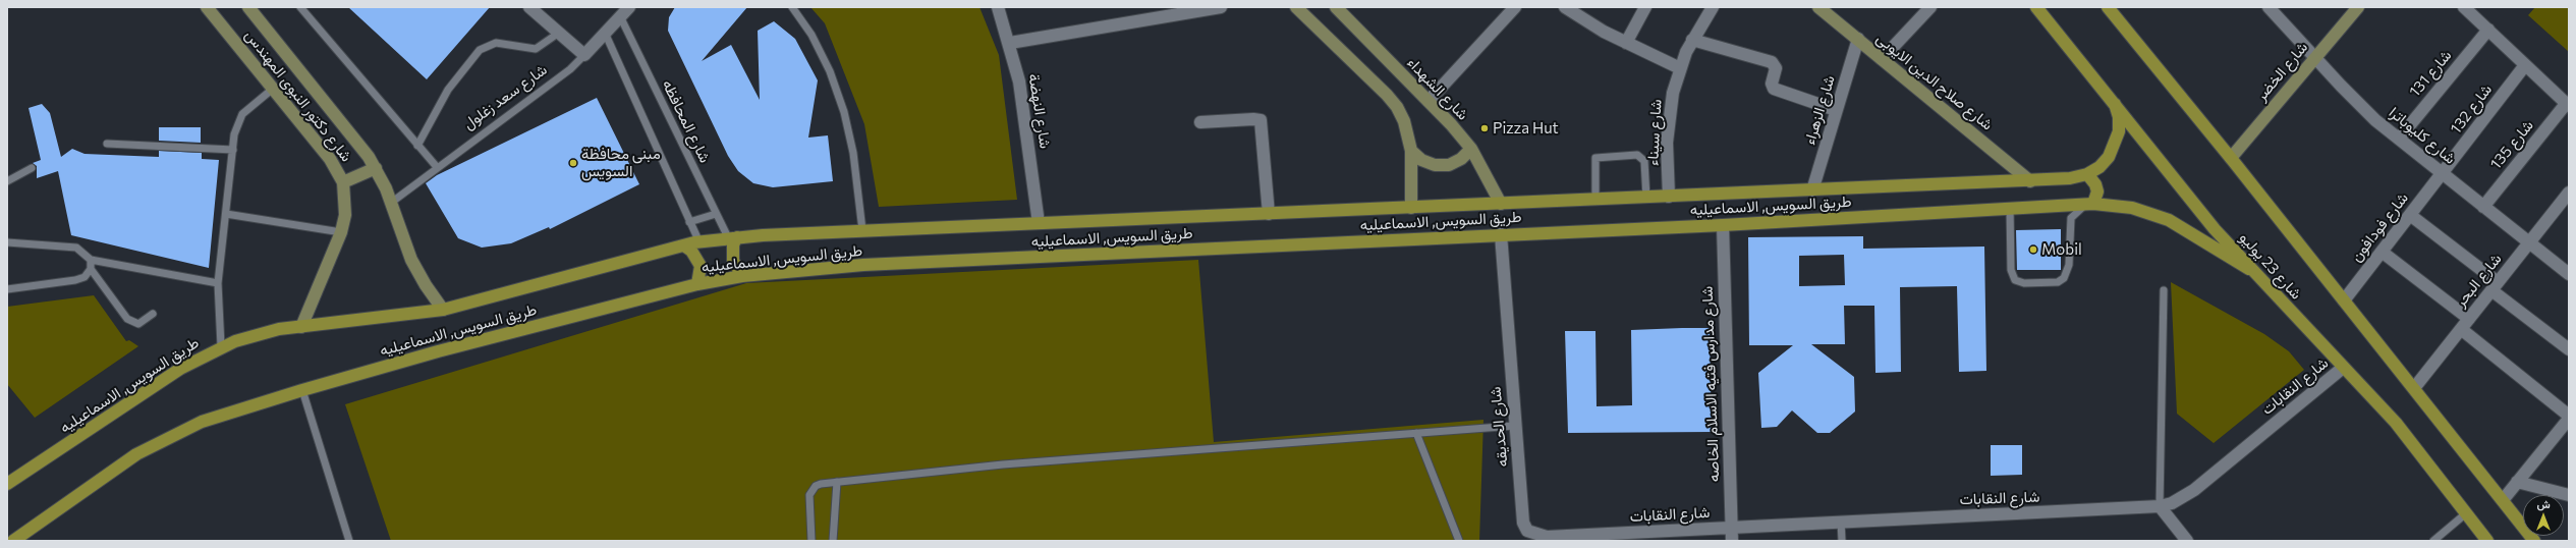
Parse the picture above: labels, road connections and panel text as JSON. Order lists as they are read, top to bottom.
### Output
{
  "streets": {
    "main road": ["طريق السويس, الاسماعيليه", "شارع 23 يوليو"],
    "street": [
      "شارع الخضر",
      "شارع 131",
      "شارع صلاح الدين الايوبى",
      "شارع الشهداء",
      "شارع دكتور النبوى المهندس",
      "شارع سعد زغلول",
      "شارع 132",
      "شارع الزهراء",
      "شارع النهضة",
      "شارع سيناء",
      "شارع كليوباترا",
      "شارع 135",
      "شارع فودافون",
      "شارع البحر",
      "شارع مدارس فتيه الاسلام الخاصه",
      "شارع النقابات",
      "شارع الحديقه"
    ],
    "lane": ["شارع المحافظه"]
  },
  "crossings": [
    ["شارع الخضر", "شارع كليوباترا"],
    ["شارع 131", "شارع كليوباترا"],
    ["شارع صلاح الدين الايوبى", "شارع الزهراء"],
    ["شارع صلاح الدين الايوبى", "طريق السويس, الاسماعيليه"],
    ["شارع الشهداء", "طريق السويس, الاسماعيليه"],
    ["شارع دكتور النبوى المهندس", "طريق السويس, الاسماعيليه"],
    ["شارع سعد زغلول", "شارع المحافظه"],
    ["شارع 132", "شارع كليوباترا"],
    ["شارع 132", "شارع فودافون"],
    ["شارع الزهراء", "طريق السويس, الاسماعيليه"],
    ["شارع النهضة", "طريق السويس, الاسماعيليه"],
    ["شارع المحافظه", "طريق السويس, الاسماعيليه"],
    ["شارع سيناء", "طريق السويس, الاسماعيليه"],
    ["شارع كليوباترا", "شارع 135"],
    ["شارع كليوباترا", "شارع فودافون"],
    ["شارع كليوباترا", "شارع البحر"],
    ["طريق السويس, الاسماعيليه", "شارع 23 يوليو"],
    ["طريق السويس, الاسماعيليه", "شارع مدارس فتيه الاسلام الخاصه"],
    ["طريق السويس, الاسماعيليه", "شارع الحديقه"],
    ["شارع 23 يوليو", "شارع النقابات"],
    ["شارع مدارس فتيه الاسلام الخاصه", "شارع النقابات"],
    ["شارع النقابات", "شارع الحديقه"]
  ],
  "places": ["Pizza Hut", "مبنى محافظة السويس", "Mobil"],
  "north": "top"
}
